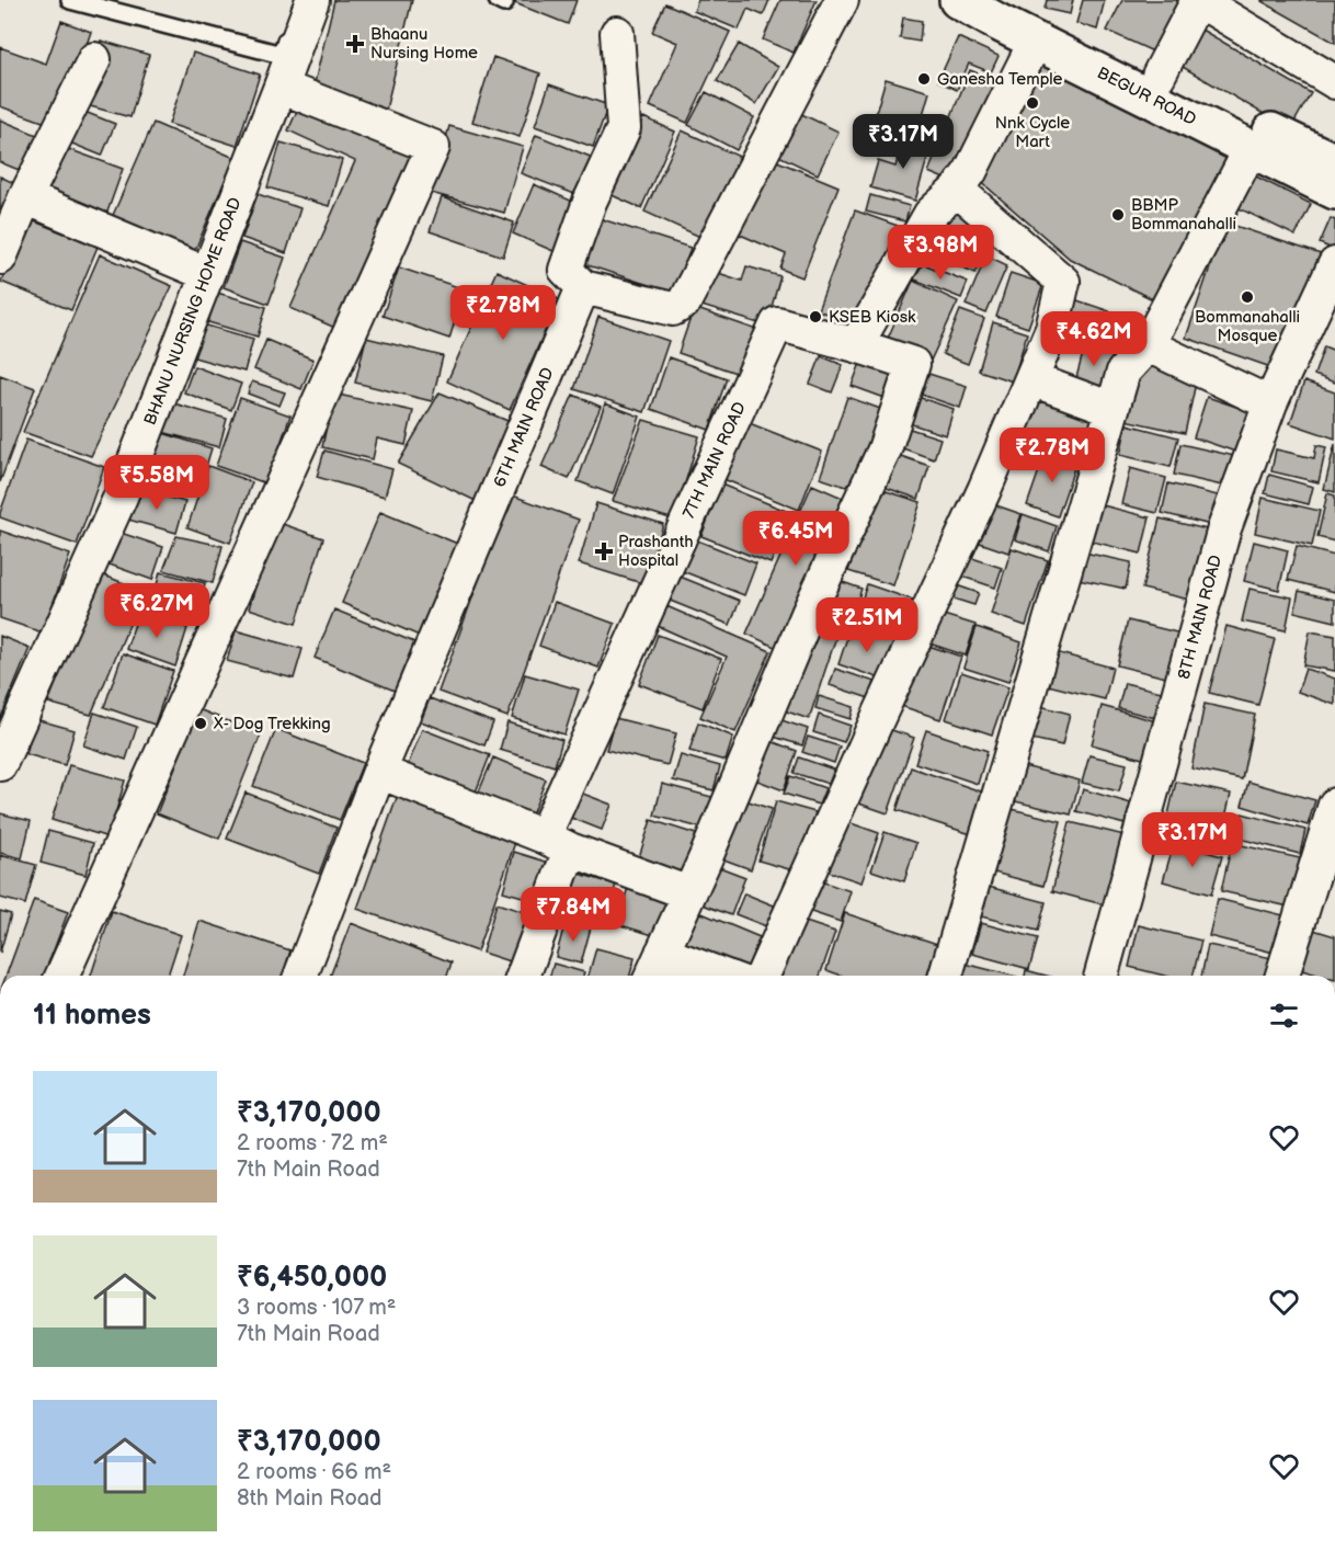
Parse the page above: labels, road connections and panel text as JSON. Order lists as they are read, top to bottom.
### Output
{
  "streets": {
    "main road": ["BEGUR ROAD"],
    "street": [
      "BHANU NURSING HOME ROAD",
      "6TH MAIN ROAD",
      "7TH MAIN ROAD",
      "8TH MAIN ROAD"
    ]
  },
  "places": {
    "health": ["Bhaanu Nursing Home", "Prashanth Hospital"],
    "other": [
      "Ganesha Temple",
      "Nnk Cycle Mart",
      "BBMP Bommanahalli",
      "Bommanahalli Mosque",
      "KSEB Kiosk",
      "X- Dog Trekking"
    ]
  },
  "page": {
    "price": [
      "₹3.17M",
      "₹3.98M",
      "₹2.78M",
      "₹4.62M",
      "₹2.78M",
      "₹5.58M",
      "₹6.45M",
      "₹6.27M",
      "₹2.51M",
      "₹3.17M",
      "₹7.84M"
    ],
    "heading": "11 homes",
    "list": [
      {
        "name": "₹3,170,000",
        "note": "2 rooms · 72 m² · 7th Main Road"
      },
      {
        "name": "₹6,450,000",
        "note": "3 rooms · 107 m² · 7th Main Road"
      },
      {
        "name": "₹3,170,000",
        "note": "2 rooms · 66 m² · 8th Main Road"
      }
    ]
  }
}
